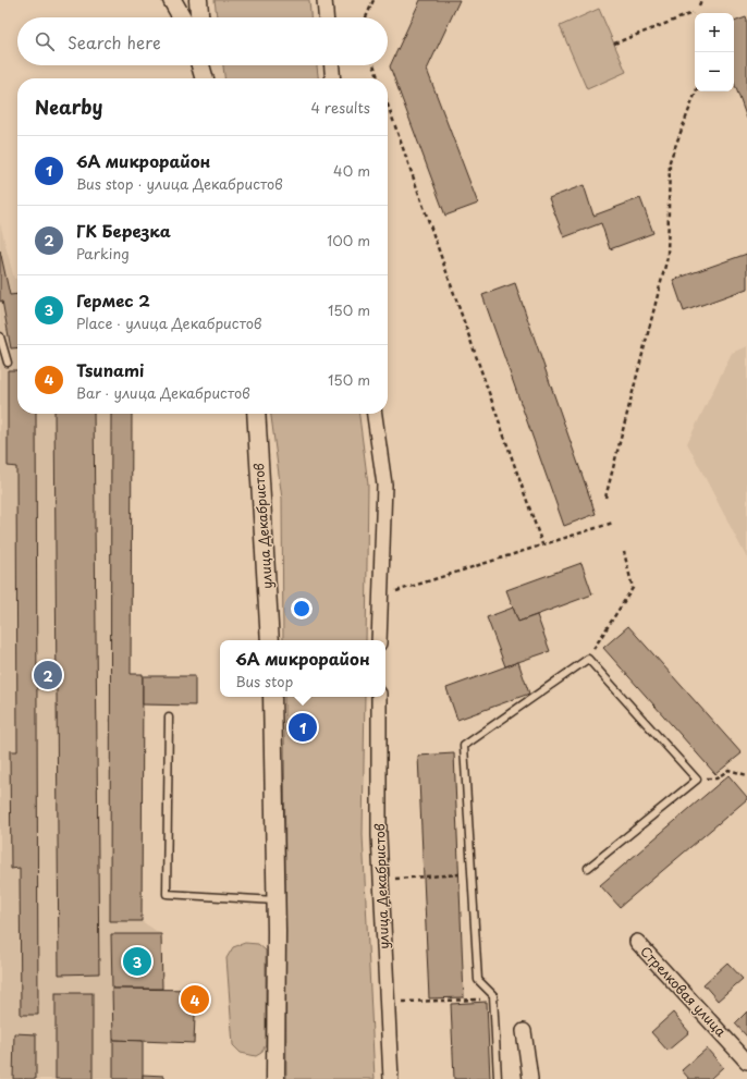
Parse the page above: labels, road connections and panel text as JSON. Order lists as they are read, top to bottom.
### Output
{
  "streets": {
    "street": ["улица Декабристов", "Стрелковая улица"]
  },
  "page": {
    "map_buttons": ["+", "−"],
    "search": "Search here",
    "heading": ["Nearby", "4 results"],
    "list": [
      {
        "mark": "1",
        "name": "6А микрорайон",
        "note": "Bus stop · улица Декабристов",
        "value": "40 m"
      },
      {
        "mark": "2",
        "name": "ГК Березка",
        "note": "Parking",
        "value": "100 m"
      },
      {
        "mark": "3",
        "name": "Гермес 2",
        "note": "Place · улица Декабристов",
        "value": "150 m"
      },
      {
        "mark": "4",
        "name": "Tsunami",
        "note": "Bar · улица Декабристов",
        "value": "150 m"
      }
    ],
    "popup": ["6А микрорайон", "Bus stop"],
    "pins": [
      "2",
      "1",
      "3",
      "4"
    ]
  }
}
